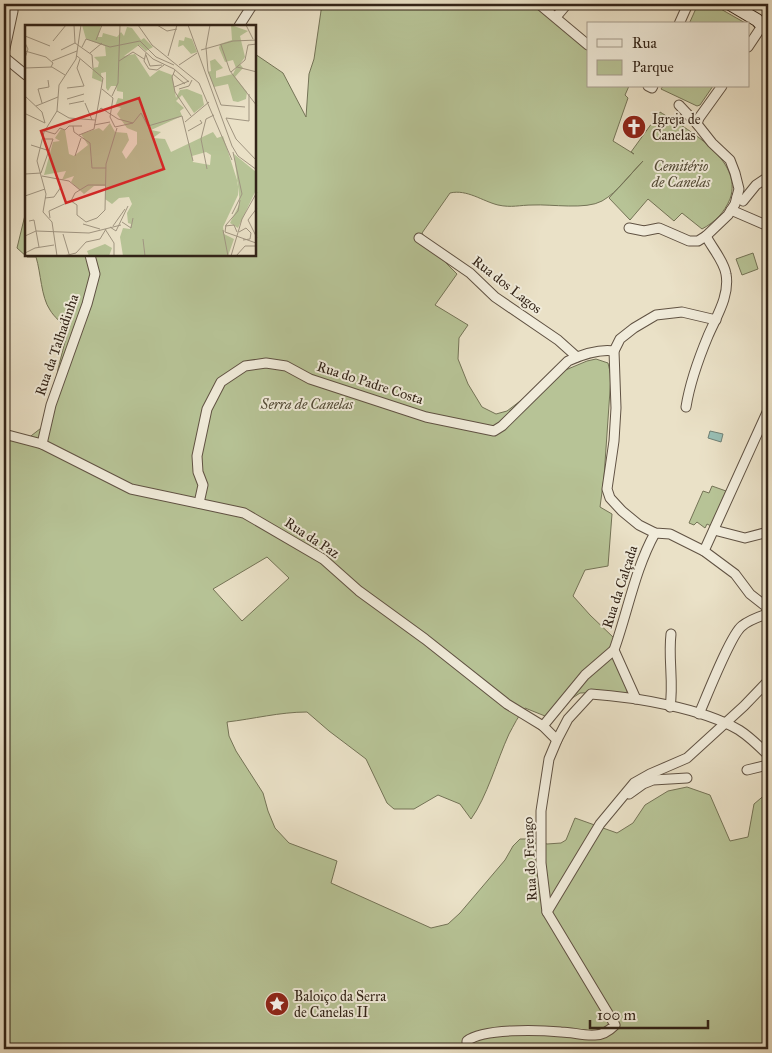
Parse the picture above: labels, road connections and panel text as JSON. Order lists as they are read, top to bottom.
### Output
{
  "streets": {
    "street": [
      "Rua dos Lagos",
      "Rua da Talhadinha",
      "Rua do Padre Costa",
      "Rua da Paz",
      "Rua da Calçada",
      "Rua do Frengo"
    ]
  },
  "crossings": [
    ["Rua dos Lagos", "Rua do Padre Costa"],
    ["Rua da Talhadinha", "Rua da Paz"],
    ["Rua do Padre Costa", "Rua da Paz"],
    ["Rua da Paz", "Rua do Frengo"],
    ["Rua da Calçada", "Rua do Frengo"]
  ],
  "parks": ["Cemitério de Canelas", "Serra de Canelas"],
  "places": {
    "church": ["Igreja de Canelas"],
    "place": ["Baloiço da Serra de Canelas II"]
  },
  "legend": ["Rua", "Parque"],
  "scale_bar": "100 m"
}
